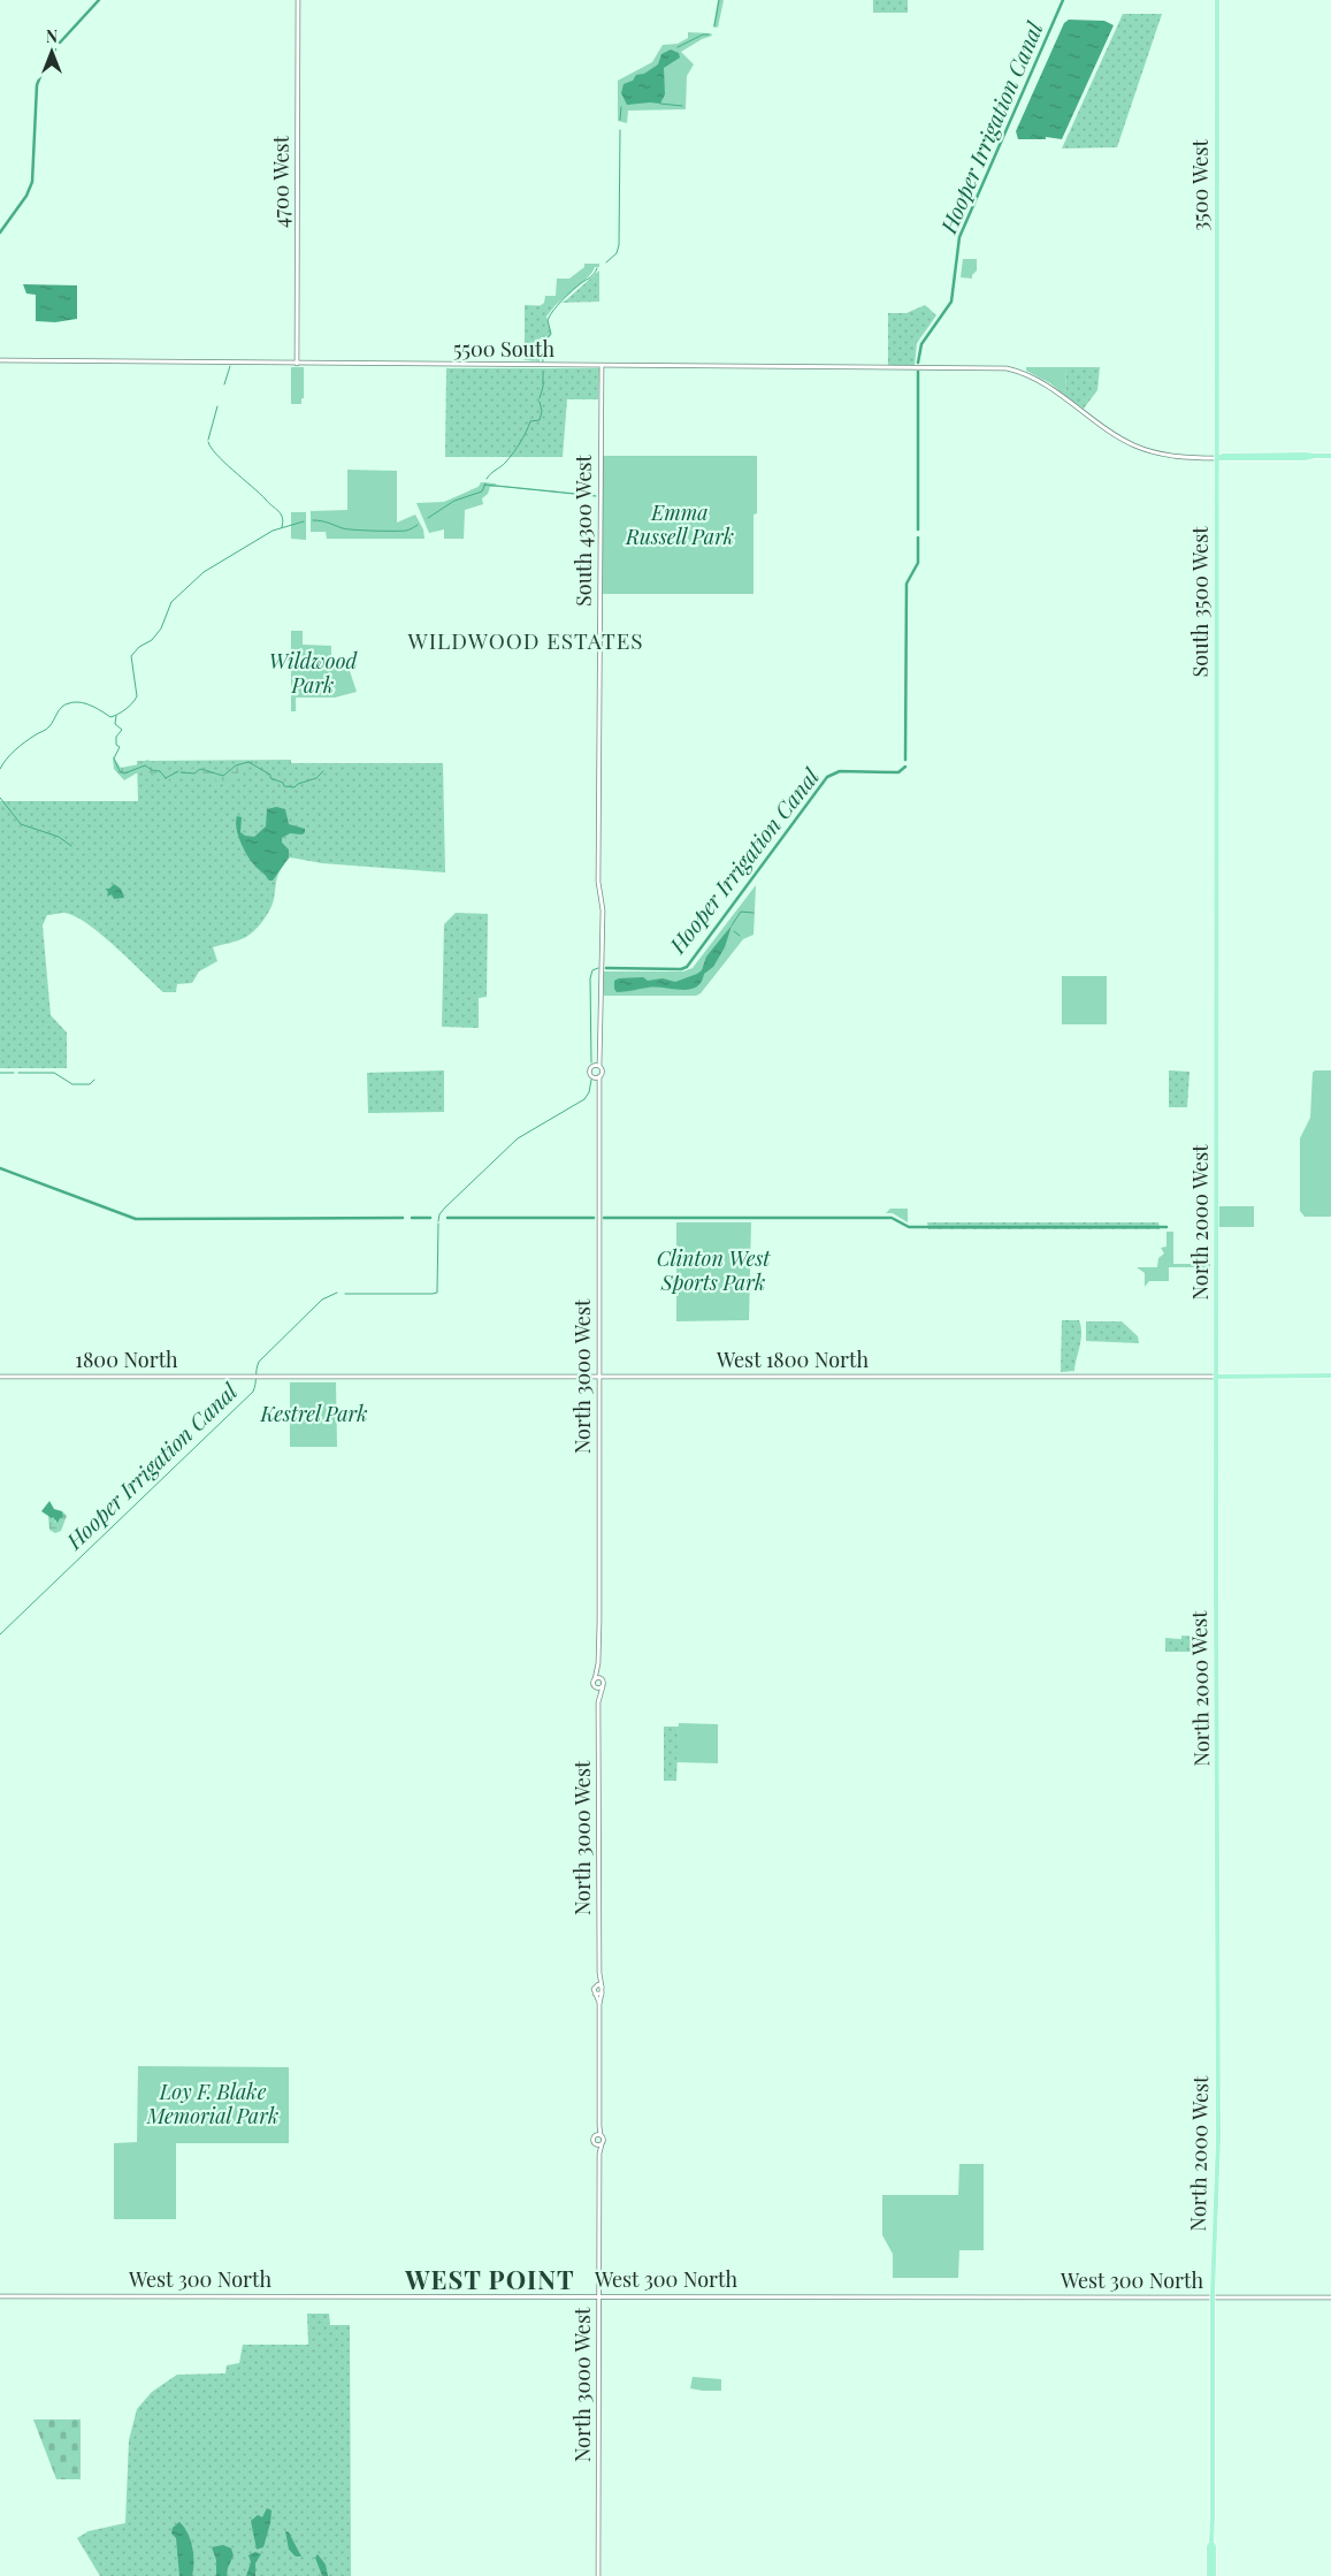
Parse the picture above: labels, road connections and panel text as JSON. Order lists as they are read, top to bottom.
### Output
{
  "streets": {
    "main road": [
      "4700 West",
      "3500 West",
      "5500 South",
      "South 4300 West",
      "South 3500 West",
      "North 2000 West",
      "1800 North",
      "West 1800 North",
      "North 3000 West",
      "West 300 North"
    ]
  },
  "crossings": [
    ["4700 West", "5500 South"],
    ["3500 West", "South 3500 West"],
    ["5500 South", "South 4300 West"],
    ["5500 South", "South 3500 West"],
    ["South 4300 West", "North 3000 West"],
    ["South 3500 West", "North 2000 West"],
    ["North 2000 West", "West 1800 North"],
    ["North 2000 West", "West 300 North"],
    ["1800 North", "West 1800 North"],
    ["West 1800 North", "North 3000 West"],
    ["North 3000 West", "West 300 North"]
  ],
  "districts": ["WILDWOOD ESTATES", "WEST POINT"],
  "water": ["Hooper Irrigation Canal"],
  "parks": [
    "Emma Russell Park",
    "Wildwood Park",
    "Clinton West Sports Park",
    "Kestrel Park",
    "Loy F. Blake Memorial Park"
  ],
  "north": "top"
}
